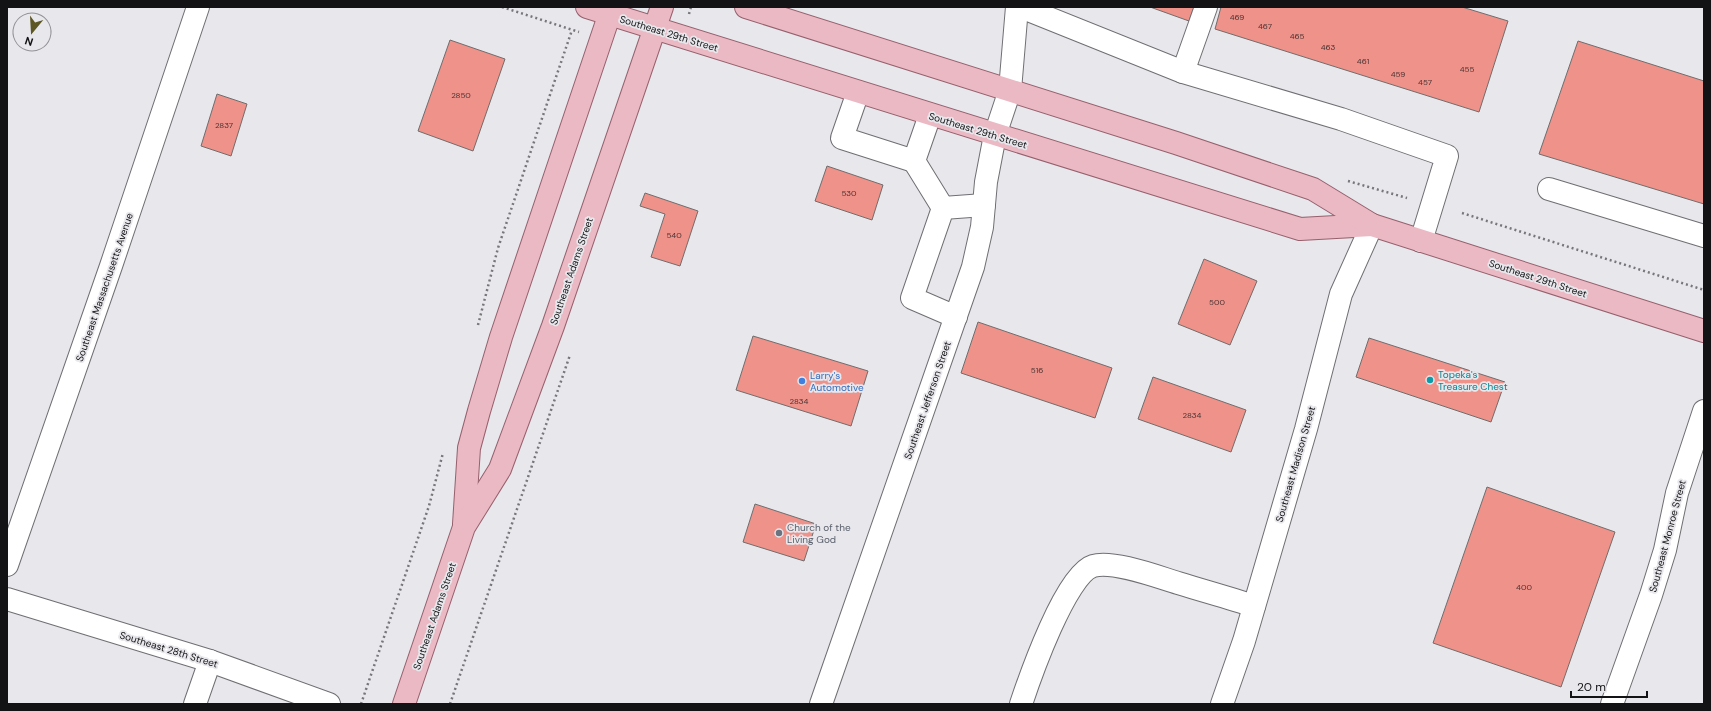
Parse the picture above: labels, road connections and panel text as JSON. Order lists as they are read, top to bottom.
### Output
{
  "streets": {
    "main road": ["Southeast 29th Street", "Southeast Adams Street"],
    "street": [
      "Southeast Massachusetts Avenue",
      "Southeast Jefferson Street",
      "Southeast Madison Street",
      "Southeast Monroe Street",
      "Southeast 28th Street"
    ]
  },
  "crossings": [
    ["Southeast 29th Street", "Southeast Adams Street"],
    ["Southeast 29th Street", "Southeast Jefferson Street"],
    ["Southeast 29th Street", "Southeast Madison Street"]
  ],
  "places": ["Topeka's Treasure Chest", "Larry's Automotive", "Church of the Living God"],
  "house_numbers": [
    "469",
    "467",
    "465",
    "463",
    "461",
    "455",
    "459",
    "457",
    "2850",
    "2837",
    "530",
    "540",
    "500",
    "516",
    "2834",
    "2834",
    "400"
  ],
  "scale_bar": "20 m",
  "north": "bottom"
}
